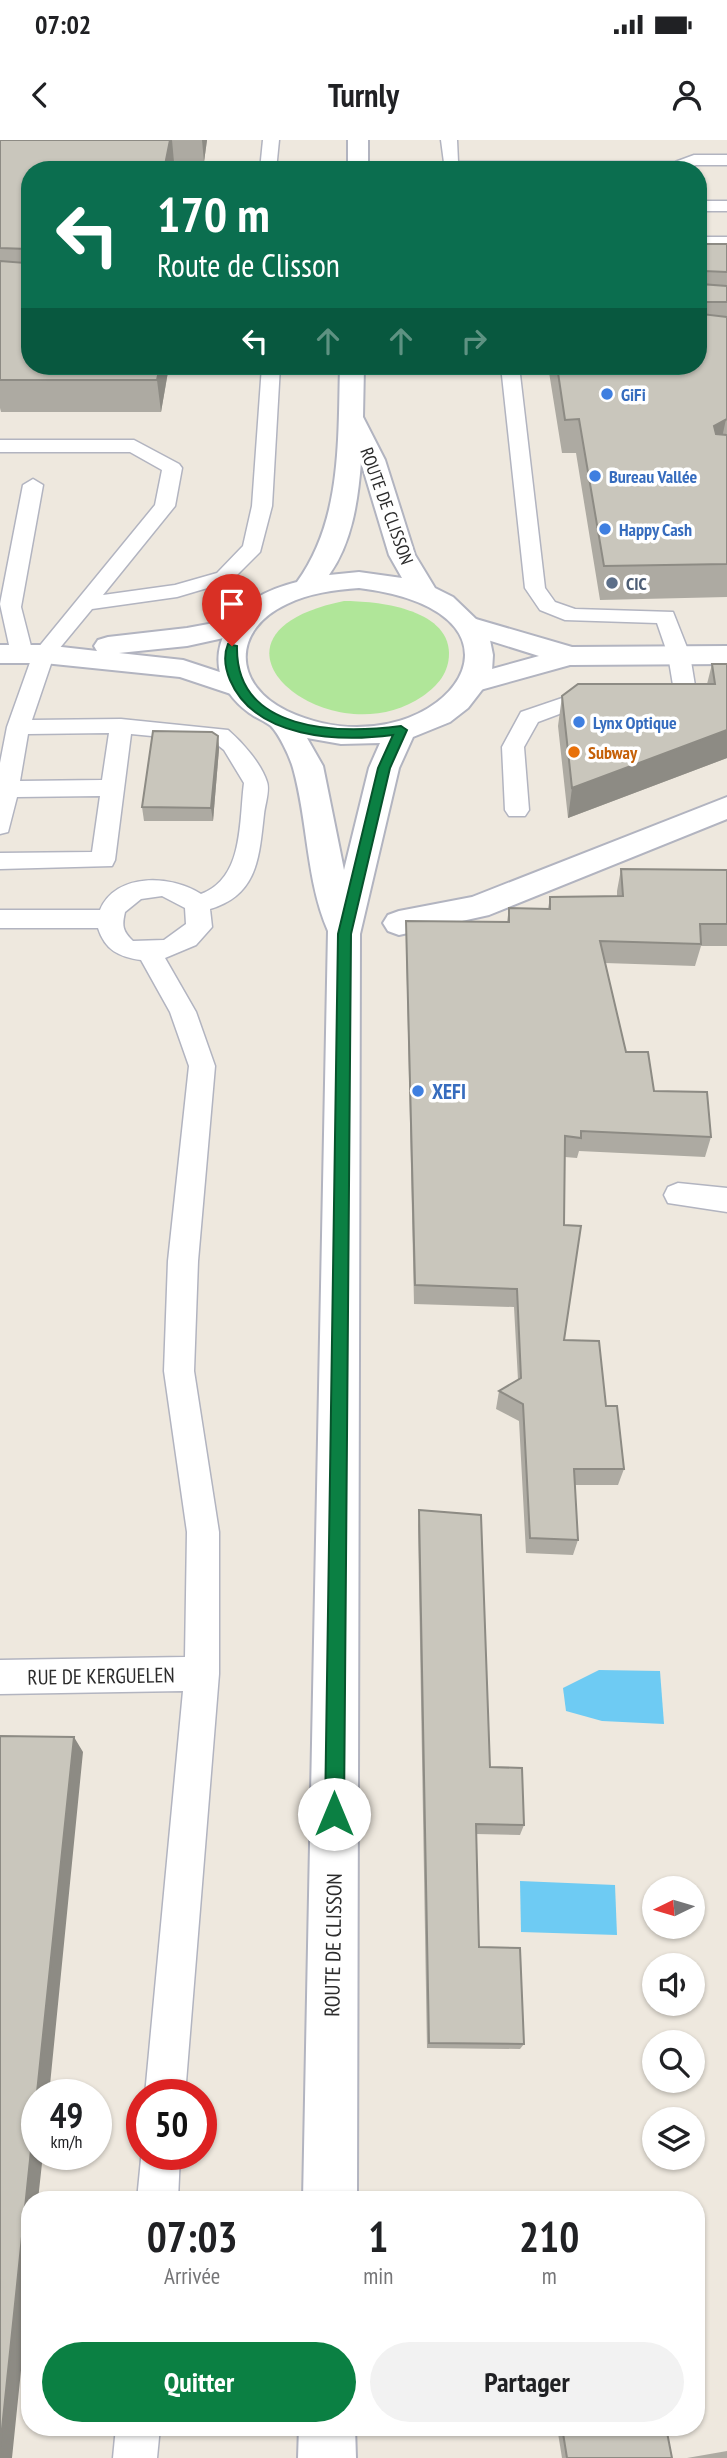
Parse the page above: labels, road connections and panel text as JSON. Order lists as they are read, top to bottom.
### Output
{
  "streets": {
    "main road": ["ROUTE DE CLISSON"],
    "lane": ["RUE DE KERGUELEN"]
  },
  "places": [
    "GiFi",
    "Bureau Vallée",
    "Happy Cash",
    "CIC",
    "Lynx Optique",
    "Subway",
    "XEFI"
  ],
  "north": "left",
  "page": {
    "status": "07:02",
    "header": "Turnly",
    "turn": ["170 m", "Route de Clisson"],
    "speed": "49 km/h",
    "limit": "50",
    "eta": [
      "07:03",
      "Arrivée",
      "1",
      "min",
      "210",
      "m"
    ],
    "buttons": ["Quitter", "Partager"]
  }
}
